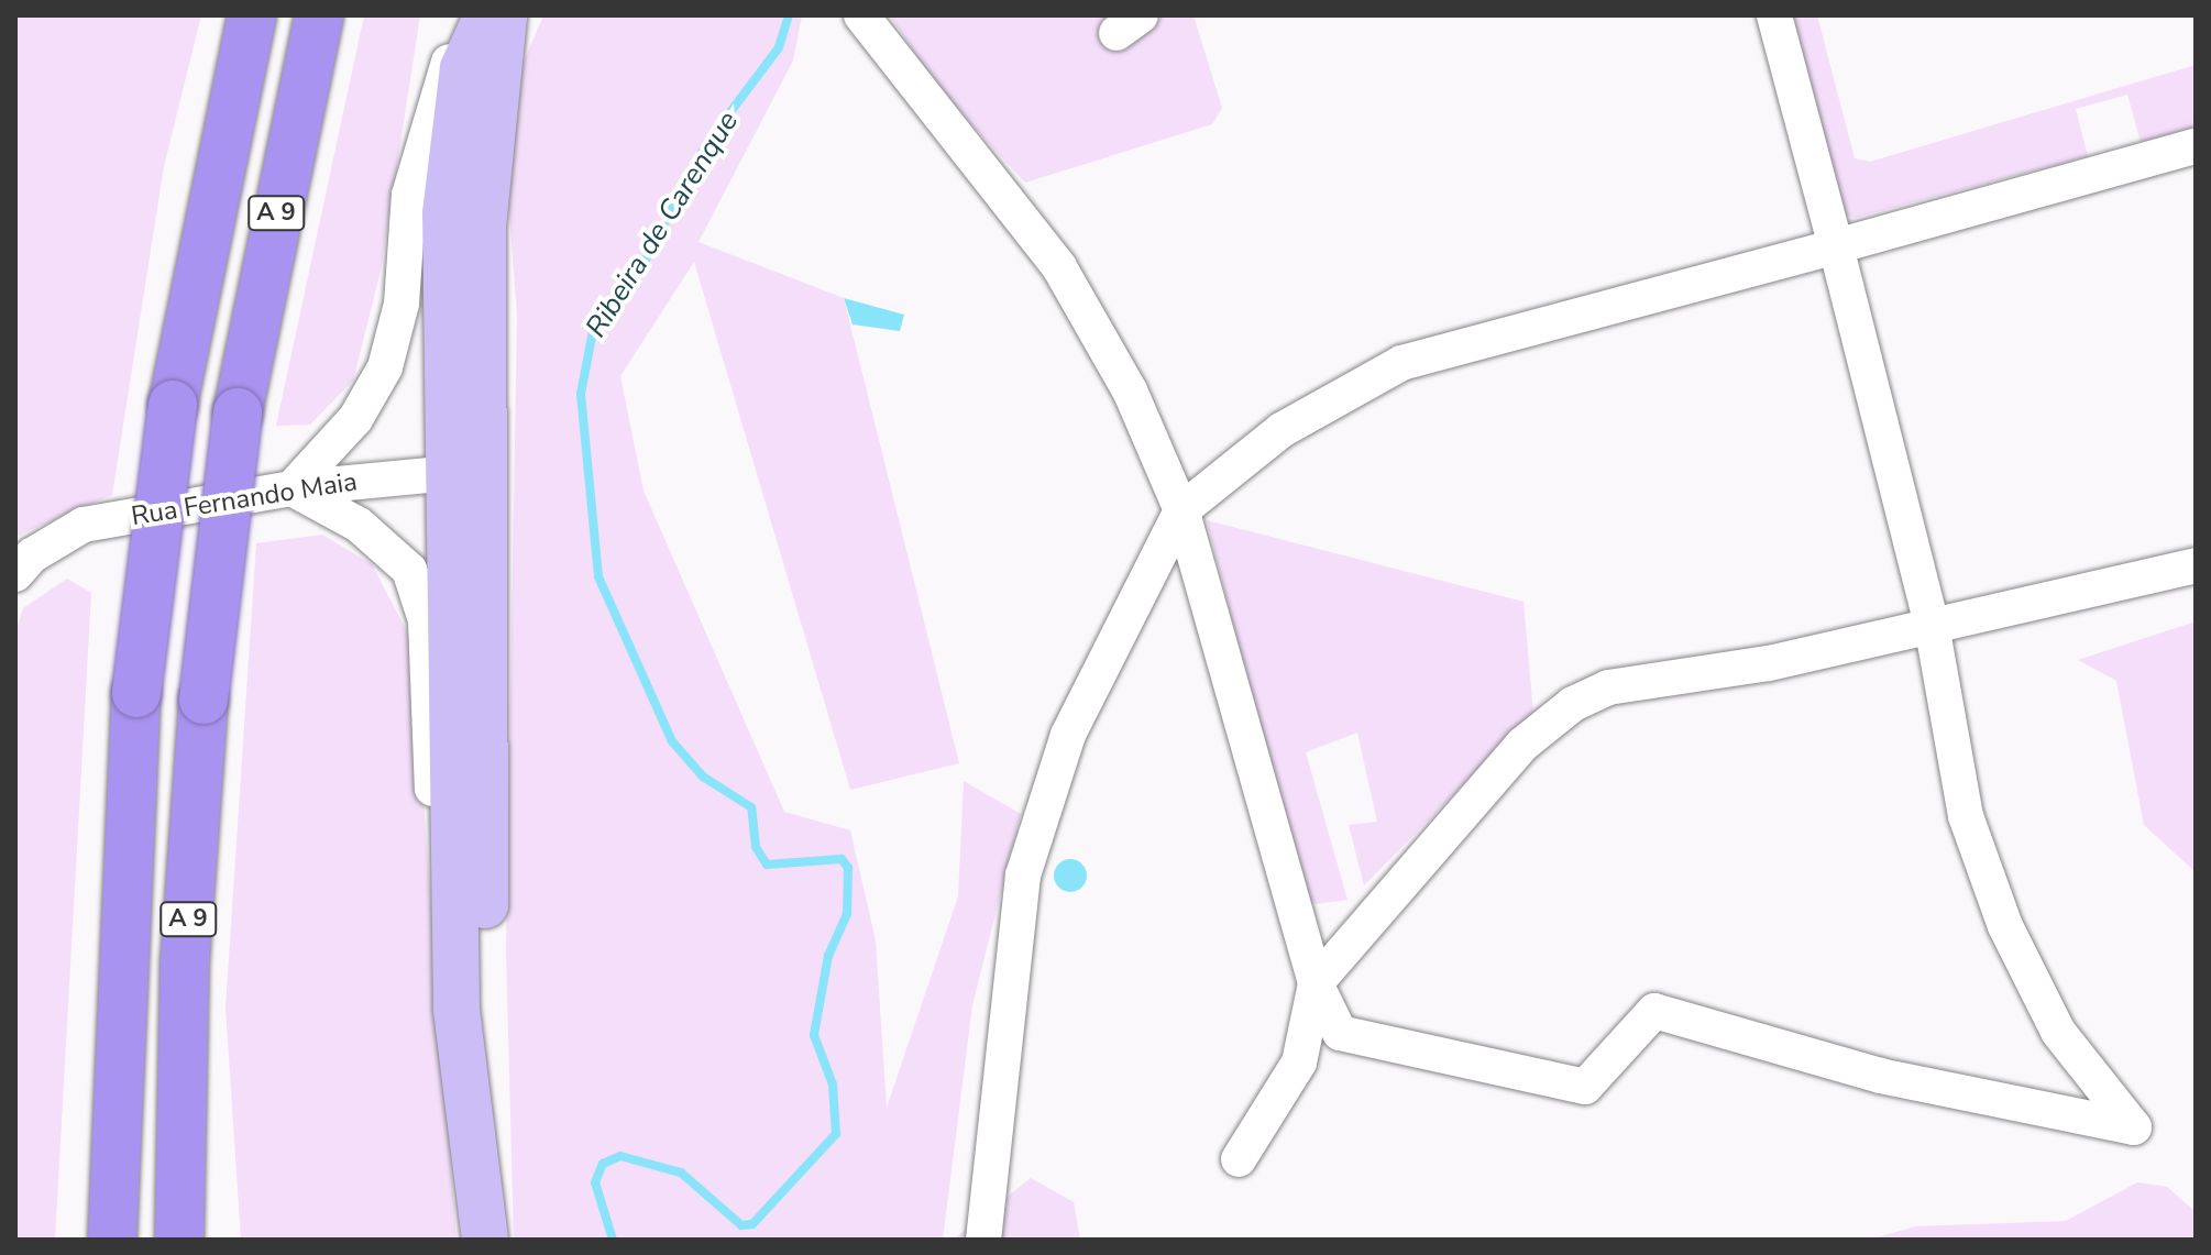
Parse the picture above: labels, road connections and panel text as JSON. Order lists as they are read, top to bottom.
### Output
{
  "streets": {
    "highway": ["A 9"],
    "street": ["Rua Fernando Maia"]
  },
  "water": ["Ribeira de Carenque"]
}
